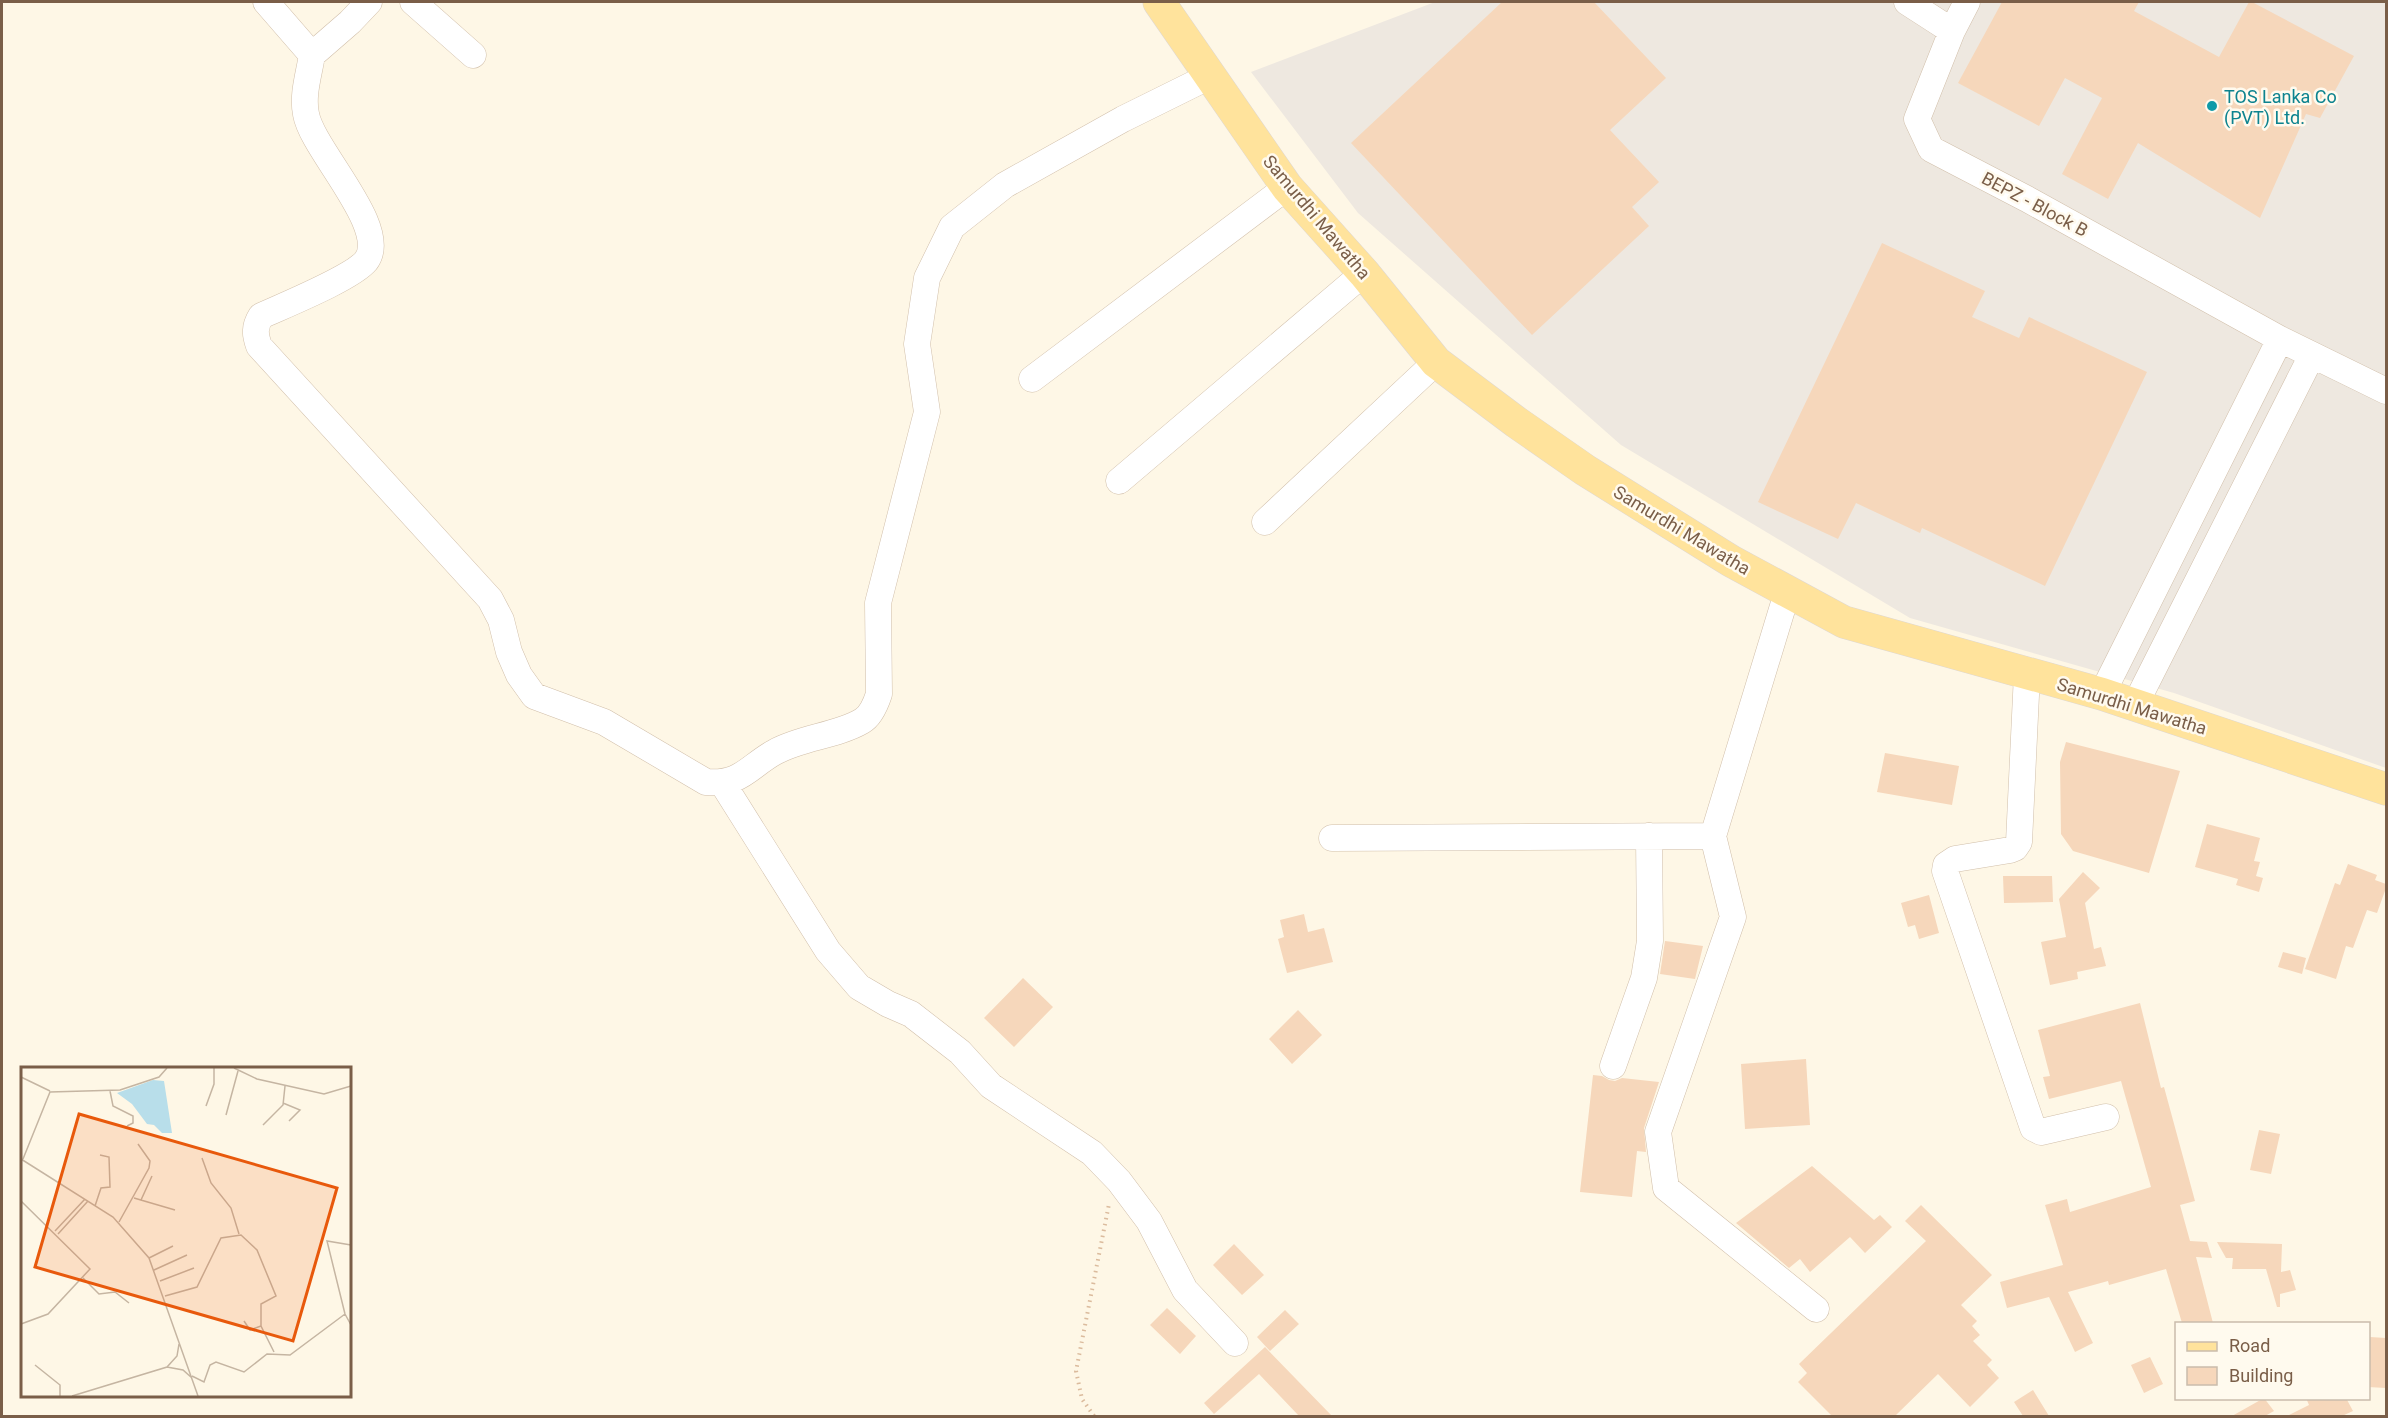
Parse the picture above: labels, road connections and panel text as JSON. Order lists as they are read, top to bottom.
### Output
{
  "streets": {
    "main road": ["Samurdhi Mawatha"],
    "street": ["BEPZ - Block B"]
  },
  "places": ["TOS Lanka Co (PVT) Ltd."],
  "legend": ["Road", "Building"]
}
